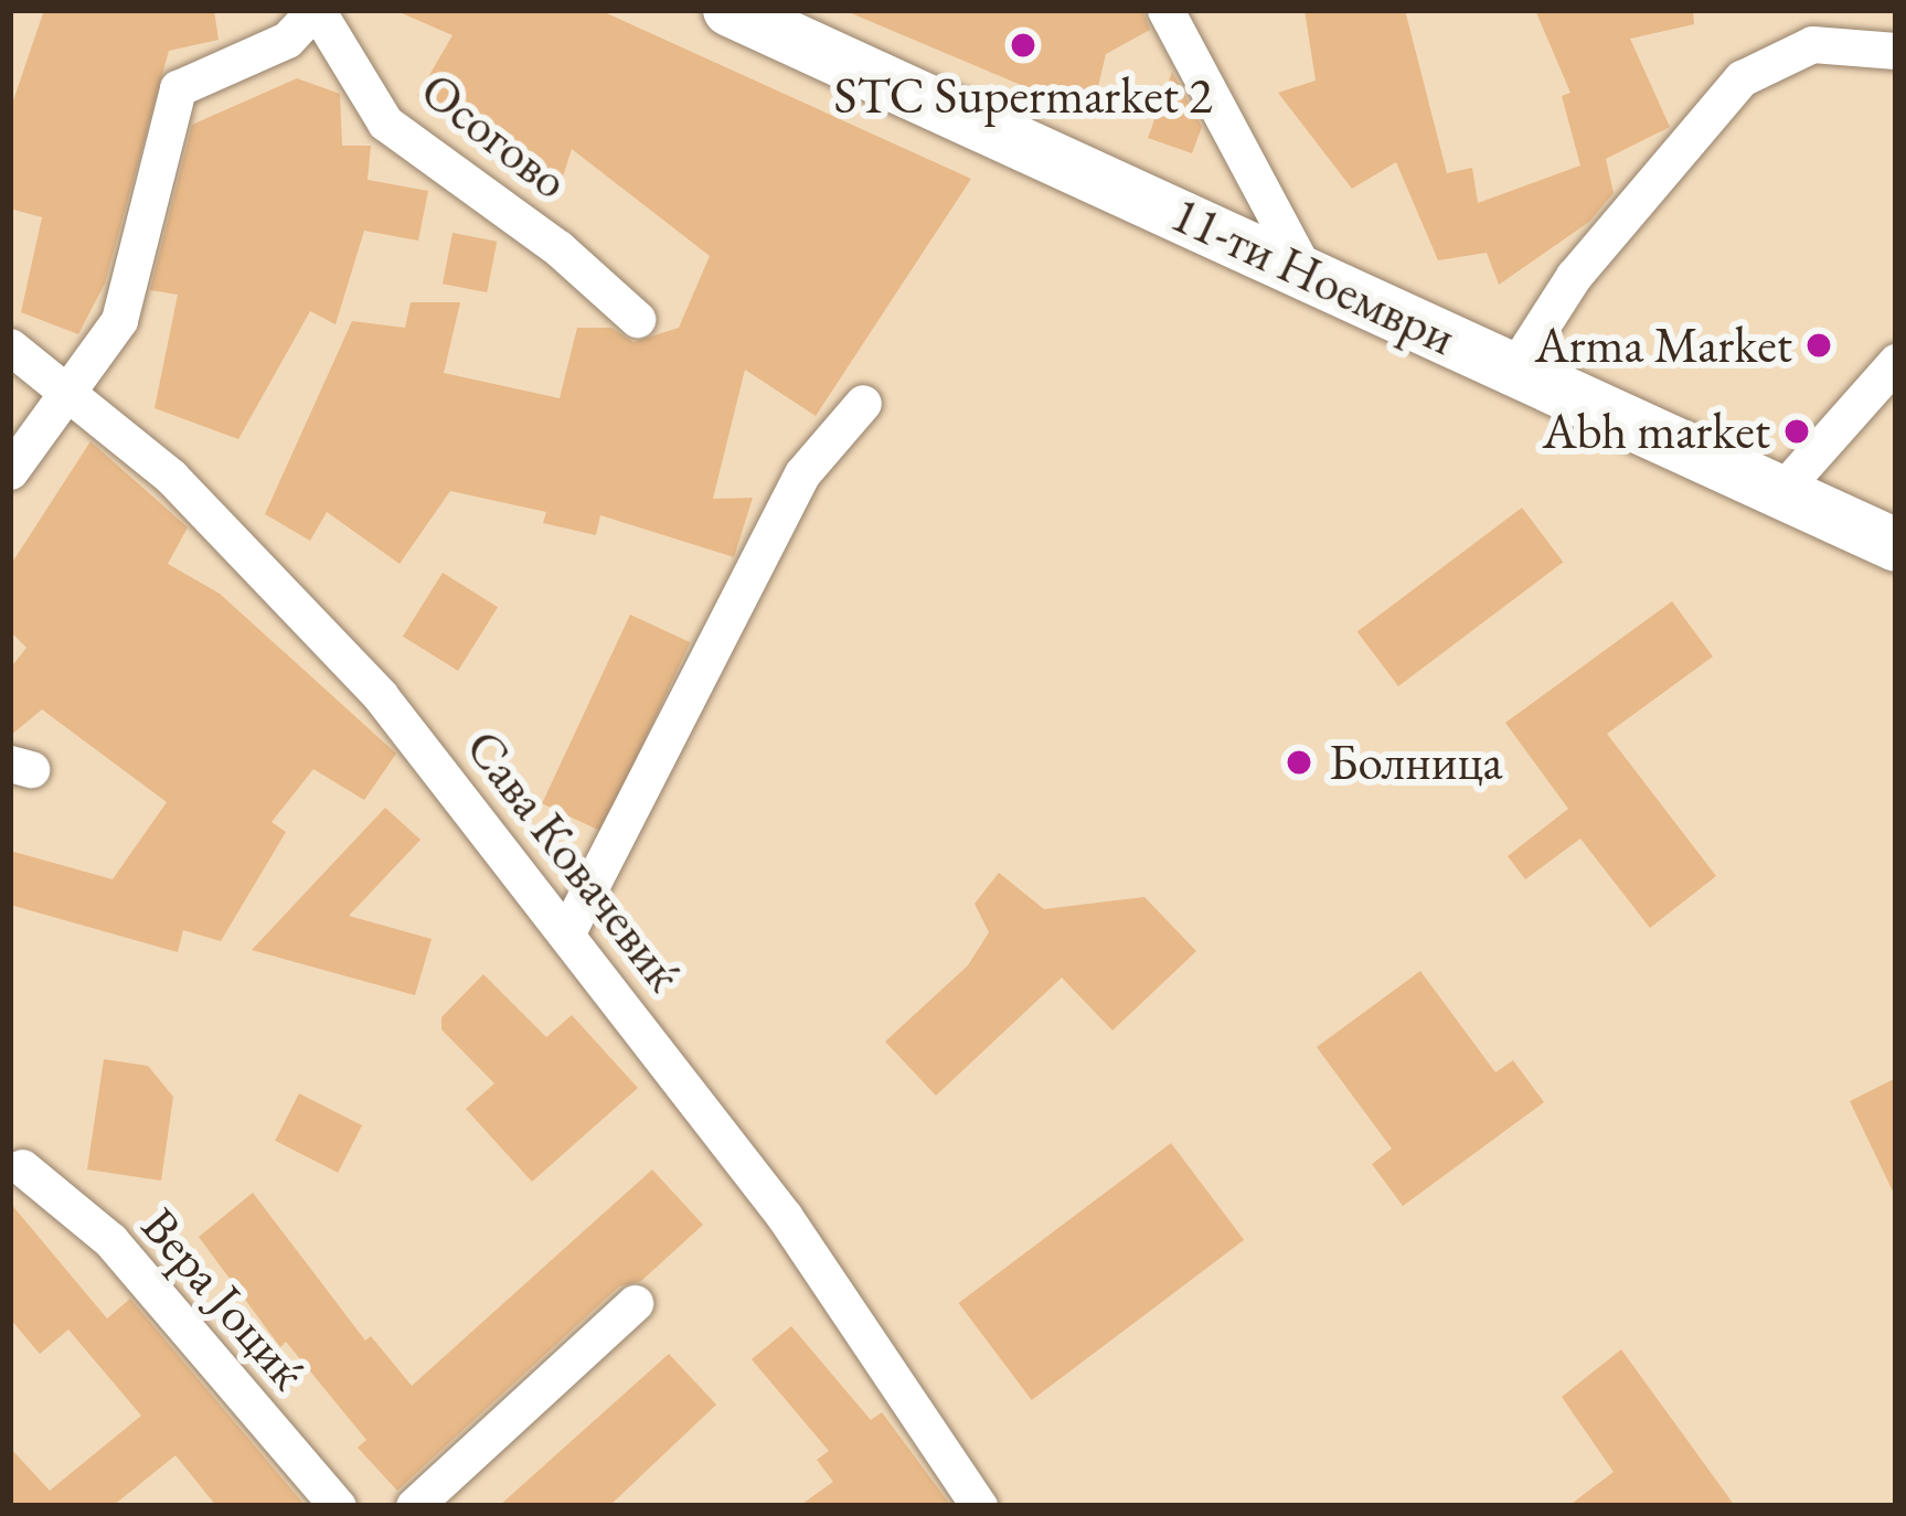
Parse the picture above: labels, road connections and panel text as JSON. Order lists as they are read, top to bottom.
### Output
{
  "streets": {
    "main road": ["11-ти Ноември"],
    "street": ["Осогово", "Сава Ковачевиќ", "Вера Јоциќ"]
  },
  "places": [
    "STC Supermarket 2",
    "Arma Market",
    "Abh market",
    "Болница"
  ]
}
